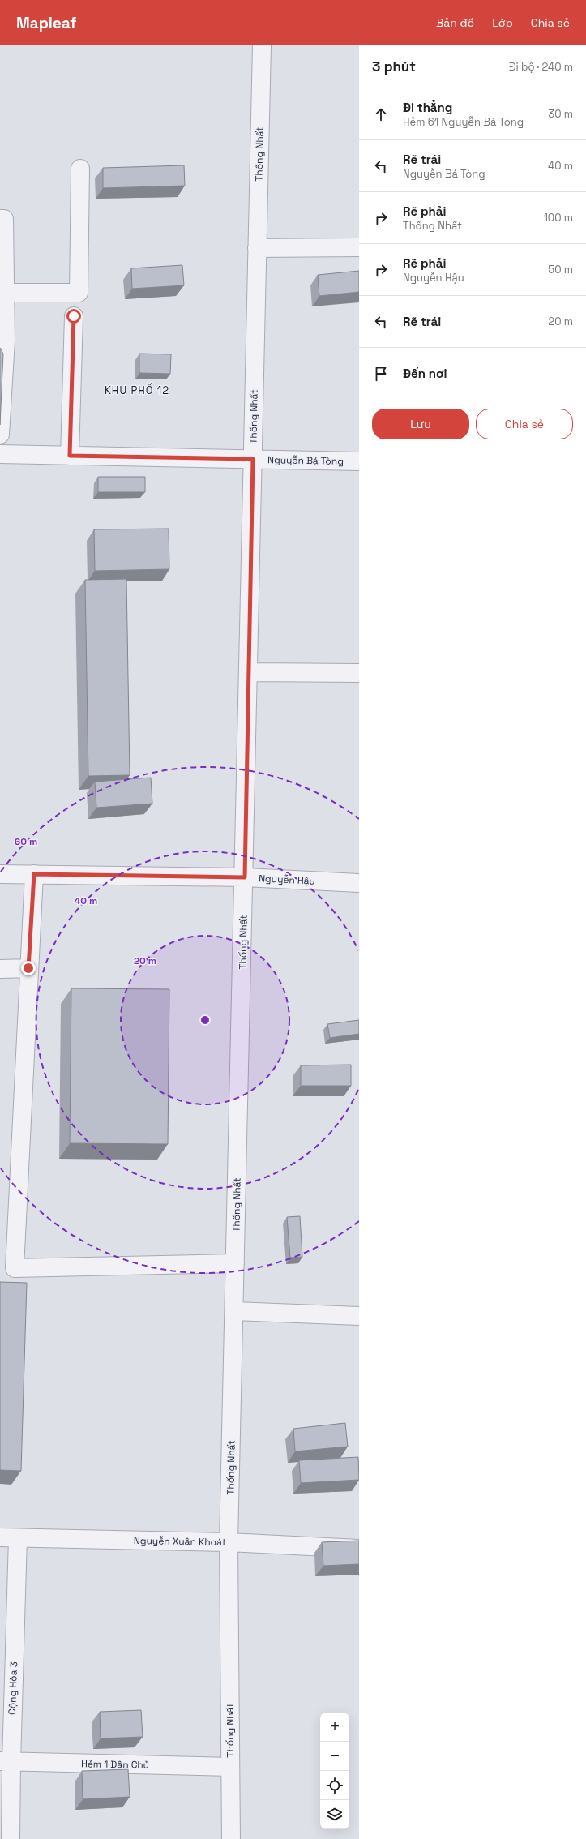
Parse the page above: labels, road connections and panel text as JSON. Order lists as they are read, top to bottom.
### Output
{
  "streets": {
    "street": [
      "Thống Nhất",
      "Nguyễn Bá Tòng",
      "Nguyễn Hậu",
      "Nguyễn Xuân Khoát",
      "Cộng Hòa 3",
      "Hẻm 1 Dân Chủ"
    ]
  },
  "crossings": [
    ["Thống Nhất", "Nguyễn Bá Tòng"],
    ["Thống Nhất", "Nguyễn Hậu"],
    ["Thống Nhất", "Nguyễn Xuân Khoát"],
    ["Thống Nhất", "Hẻm 1 Dân Chủ"],
    ["Nguyễn Xuân Khoát", "Cộng Hòa 3"],
    ["Cộng Hòa 3", "Hẻm 1 Dân Chủ"]
  ],
  "districts": ["KHU PHỐ 12"],
  "page": {
    "header": "Mapleaf",
    "nav": ["Bản đồ", "Lớp", "Chia sẻ"],
    "heading": ["3 phút", "Đi bộ · 240 m"],
    "list": [
      ["Đi thẳng", "Hẻm 61 Nguyễn Bá Tòng", "30 m"],
      ["Rẽ trái", "Nguyễn Bá Tòng", "40 m"],
      ["Rẽ phải", "Thống Nhất", "100 m"],
      ["Rẽ phải", "Nguyễn Hậu", "50 m"],
      ["Rẽ trái", "20 m"],
      "Đến nơi"
    ],
    "buttons": ["Lưu", "Chia sẻ"],
    "map_buttons": ["+", "−"]
  },
  "rings": ["60 m", "40 m", "20 m"]
}
